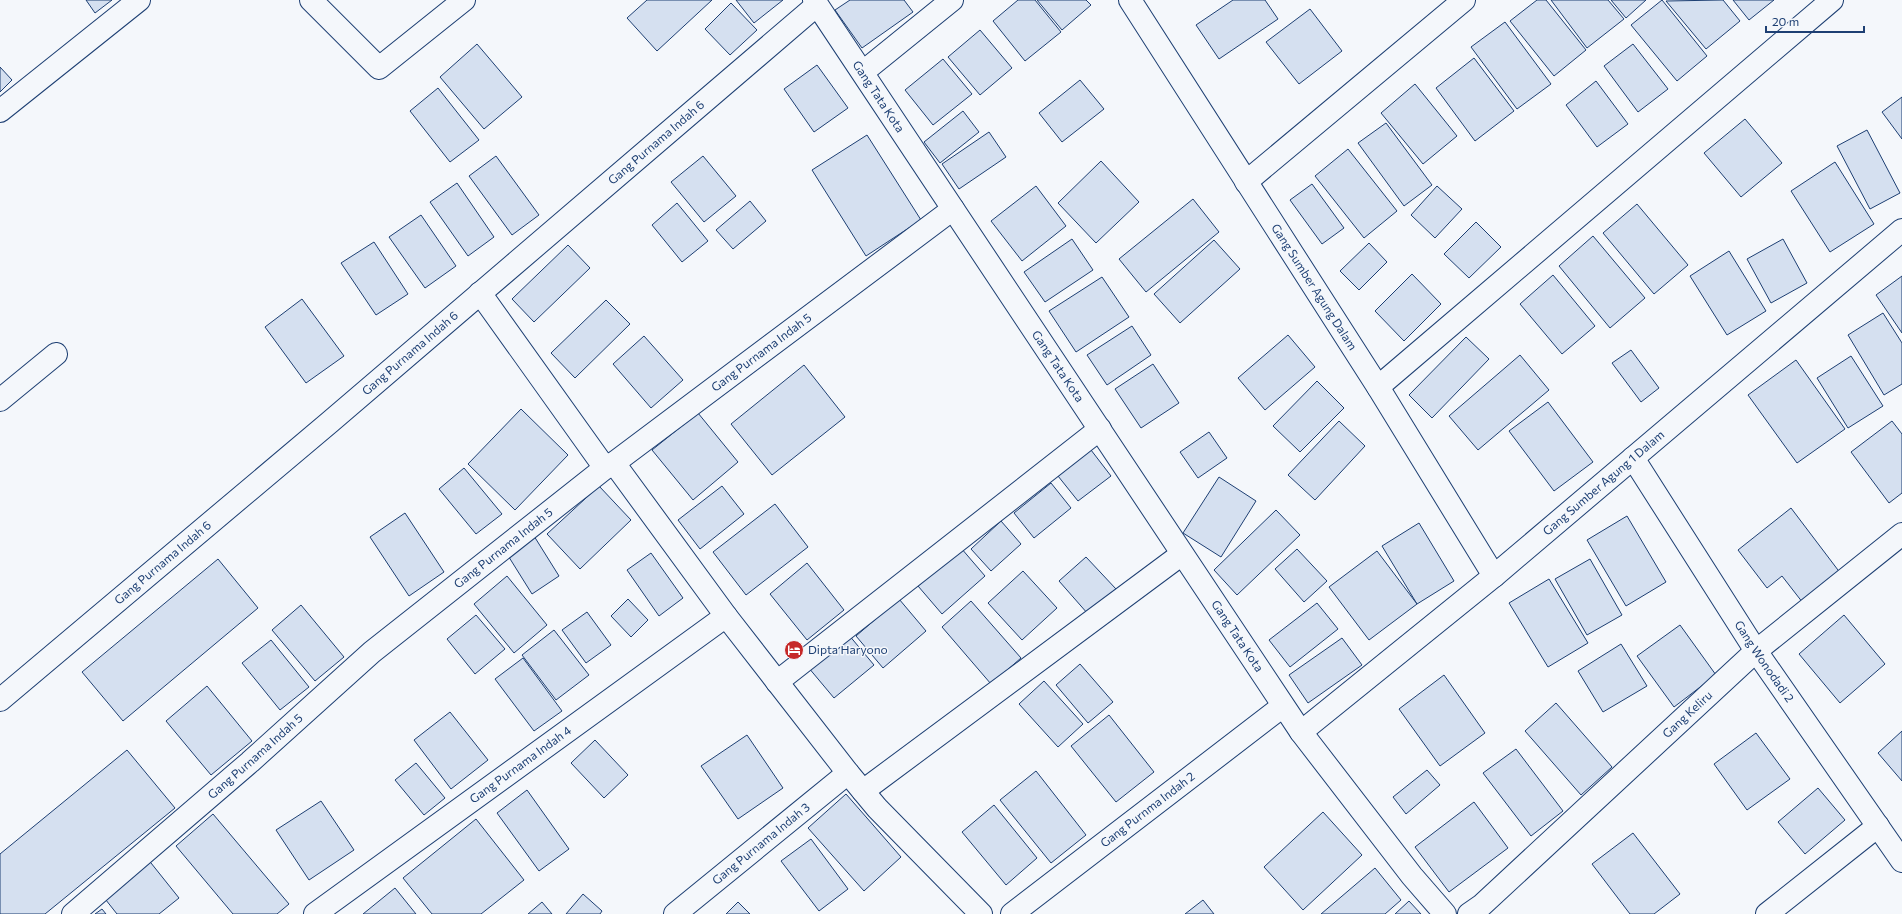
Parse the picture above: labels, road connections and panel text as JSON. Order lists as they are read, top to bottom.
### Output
{
  "streets": {
    "street": [
      "Gang Tata Kota",
      "Gang Purnama Indah 6",
      "Gang Sumber Agung Dalam",
      "Gang Purnama Indah 5",
      "Gang Sumber Agung 1 Dalam",
      "Gang Wonodadi 2",
      "Gang Keliru",
      "Gang Purnama Indah 4",
      "Gang Purnma Indah 2",
      "Gang Purnama Indah 3"
    ]
  },
  "crossings": [
    ["Gang Tata Kota", "Gang Purnama Indah 6"],
    ["Gang Tata Kota", "Gang Purnama Indah 5"],
    ["Gang Tata Kota", "Gang Sumber Agung 1 Dalam"],
    ["Gang Tata Kota", "Gang Purnma Indah 2"],
    ["Gang Sumber Agung Dalam", "Gang Sumber Agung 1 Dalam"],
    ["Gang Sumber Agung 1 Dalam", "Gang Wonodadi 2"],
    ["Gang Wonodadi 2", "Gang Keliru"]
  ],
  "places": {
    "hotel": ["Dipta Haryono"]
  },
  "scale_bar": "20 m"
}
